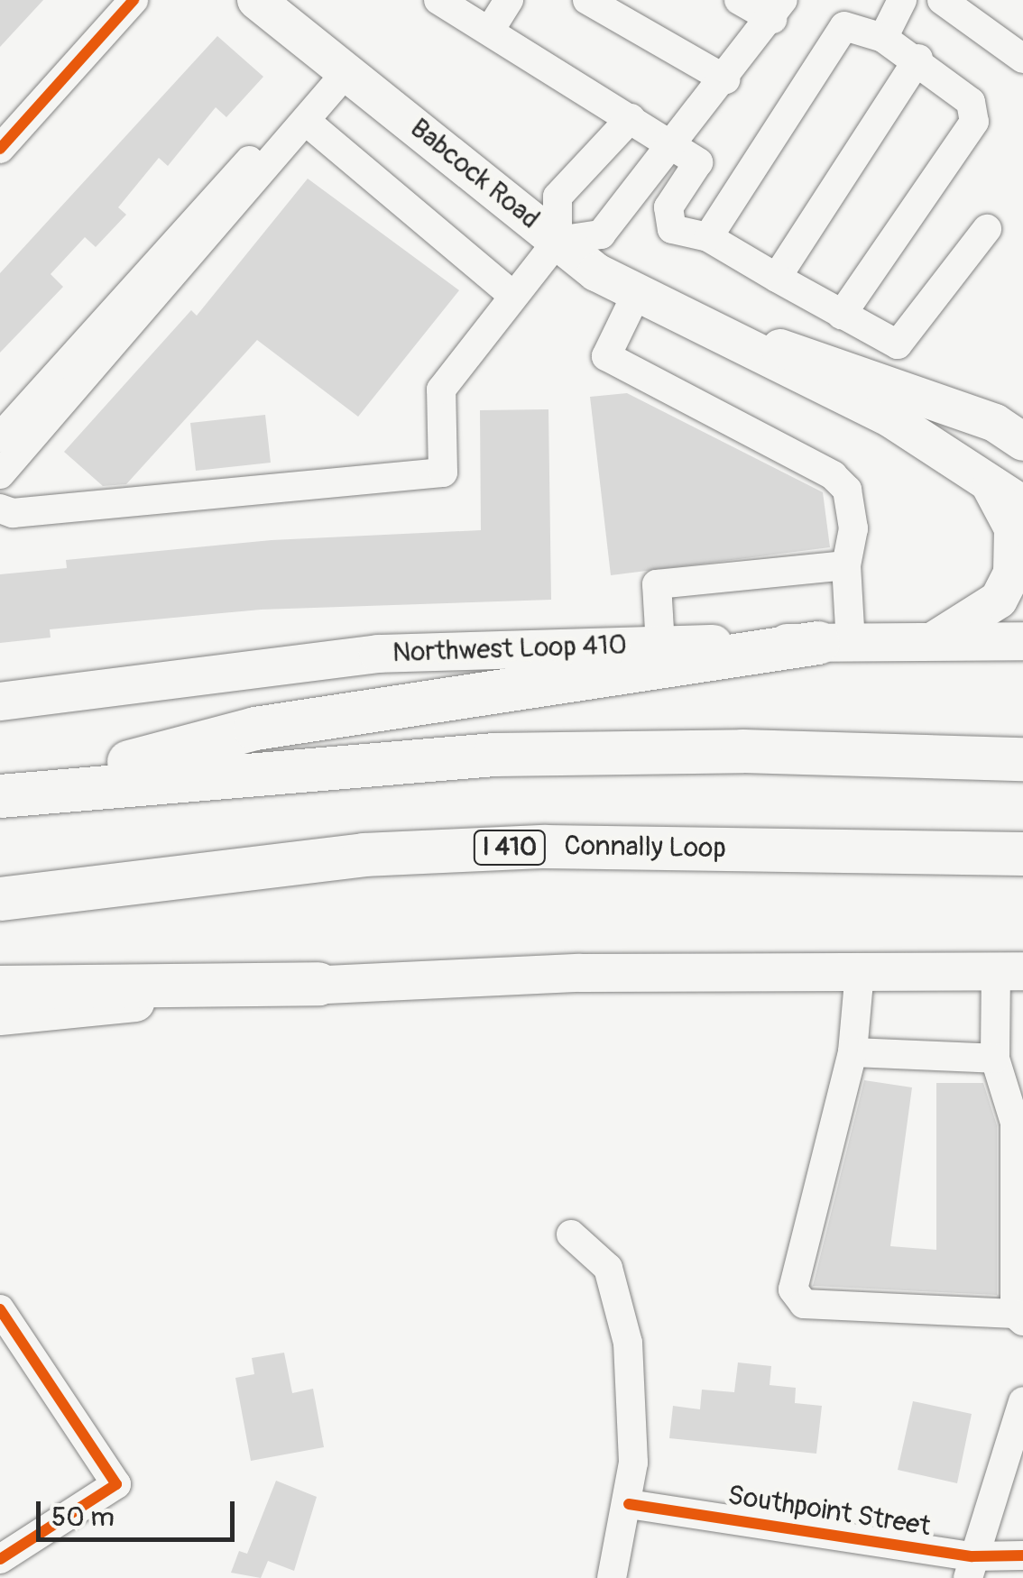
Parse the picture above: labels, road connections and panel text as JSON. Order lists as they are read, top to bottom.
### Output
{
  "streets": {
    "highway": ["I 410", "Connally Loop"],
    "main road": ["Babcock Road", "Northwest Loop 410"],
    "street": ["Southpoint Street"]
  },
  "scale_bar": "50 m"
}
